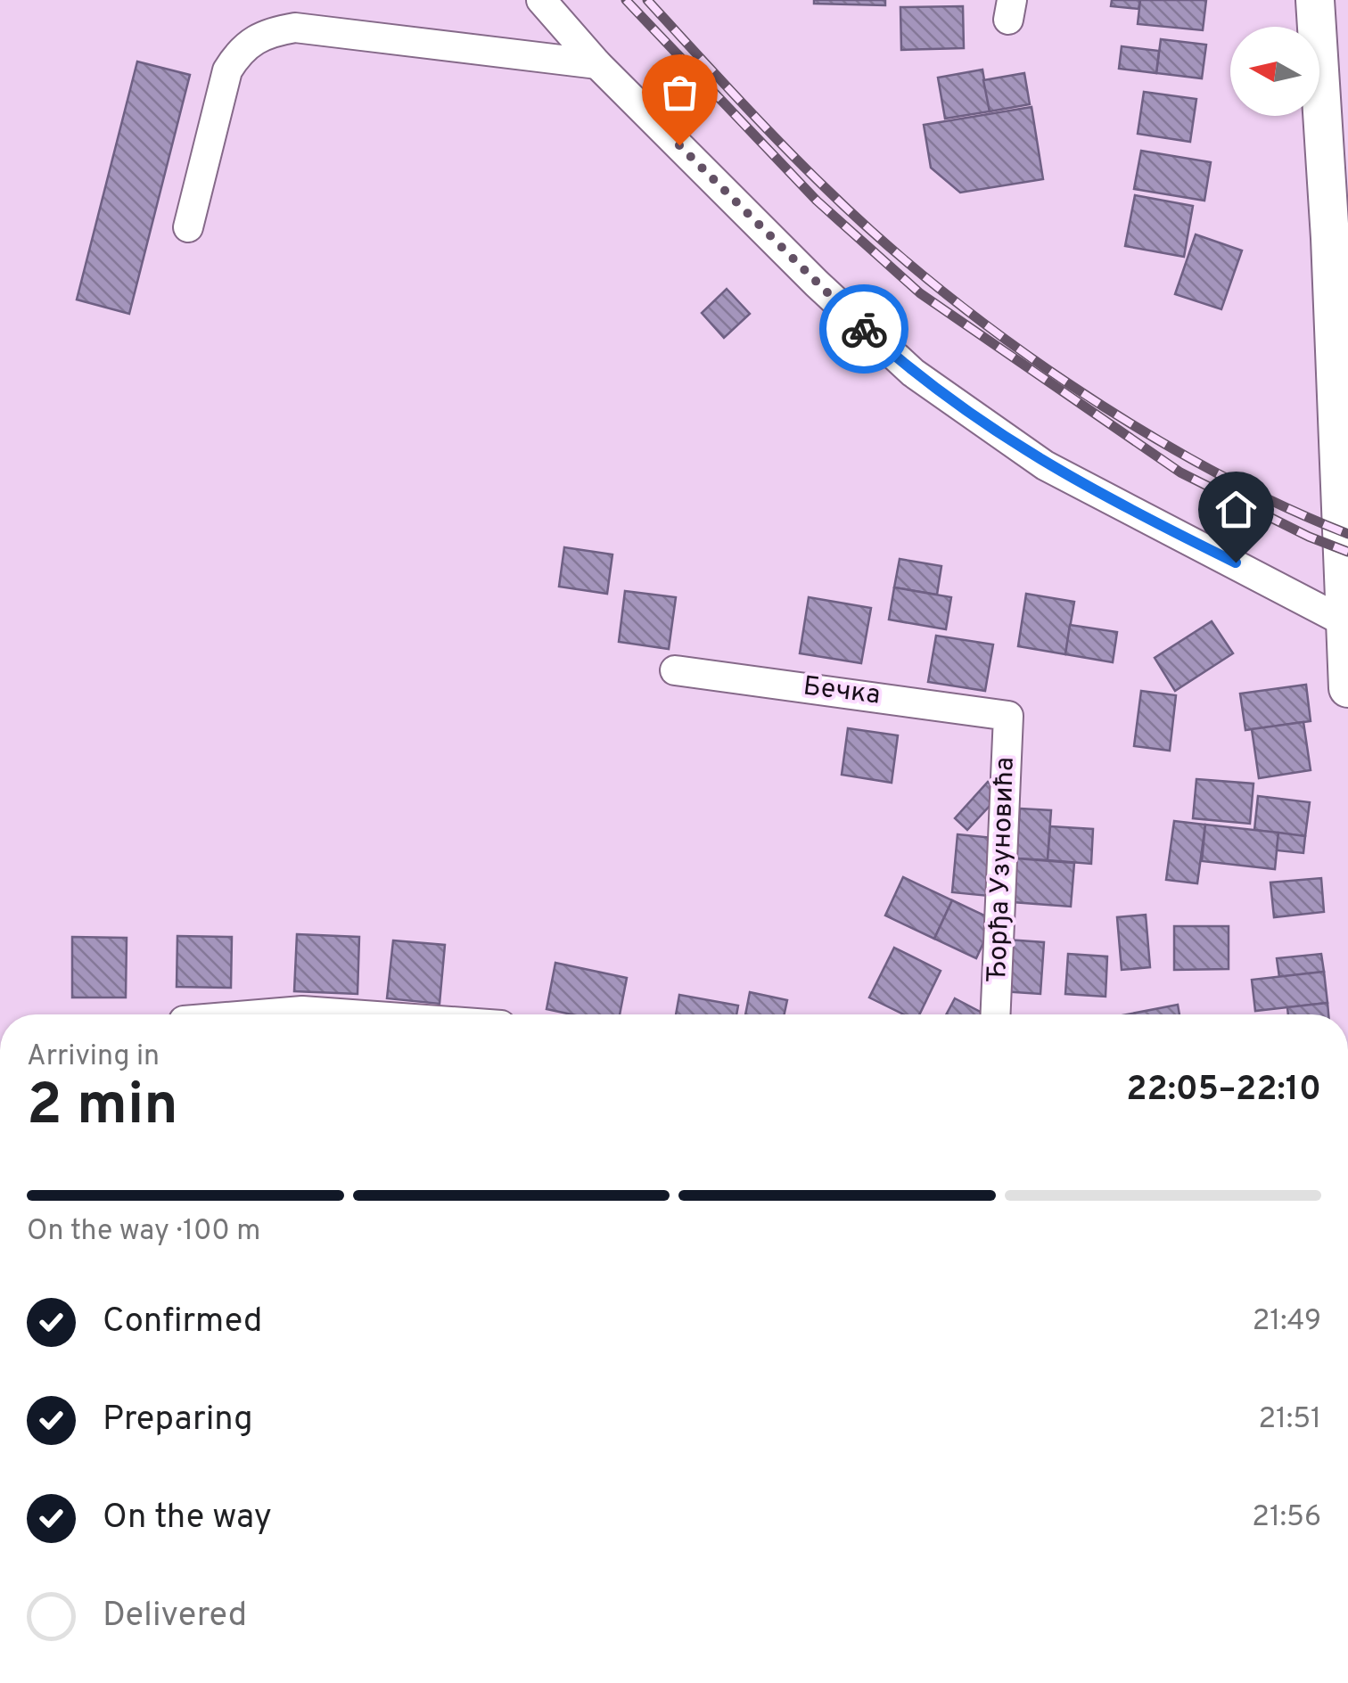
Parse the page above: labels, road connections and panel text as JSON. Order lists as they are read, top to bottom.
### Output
{
  "streets": {
    "street": ["Бечка", "Ђорђа Узуновића"]
  },
  "crossings": [
    ["Бечка", "Ђорђа Узуновића"]
  ],
  "north": "left",
  "page": {
    "heading": ["2 min", "Arriving in", "22:05–22:10"],
    "bar": "On the way · 100 m",
    "list": [
      ["Confirmed", "21:49"],
      ["Preparing", "21:51"],
      ["On the way", "21:56"],
      "Delivered"
    ]
  }
}
